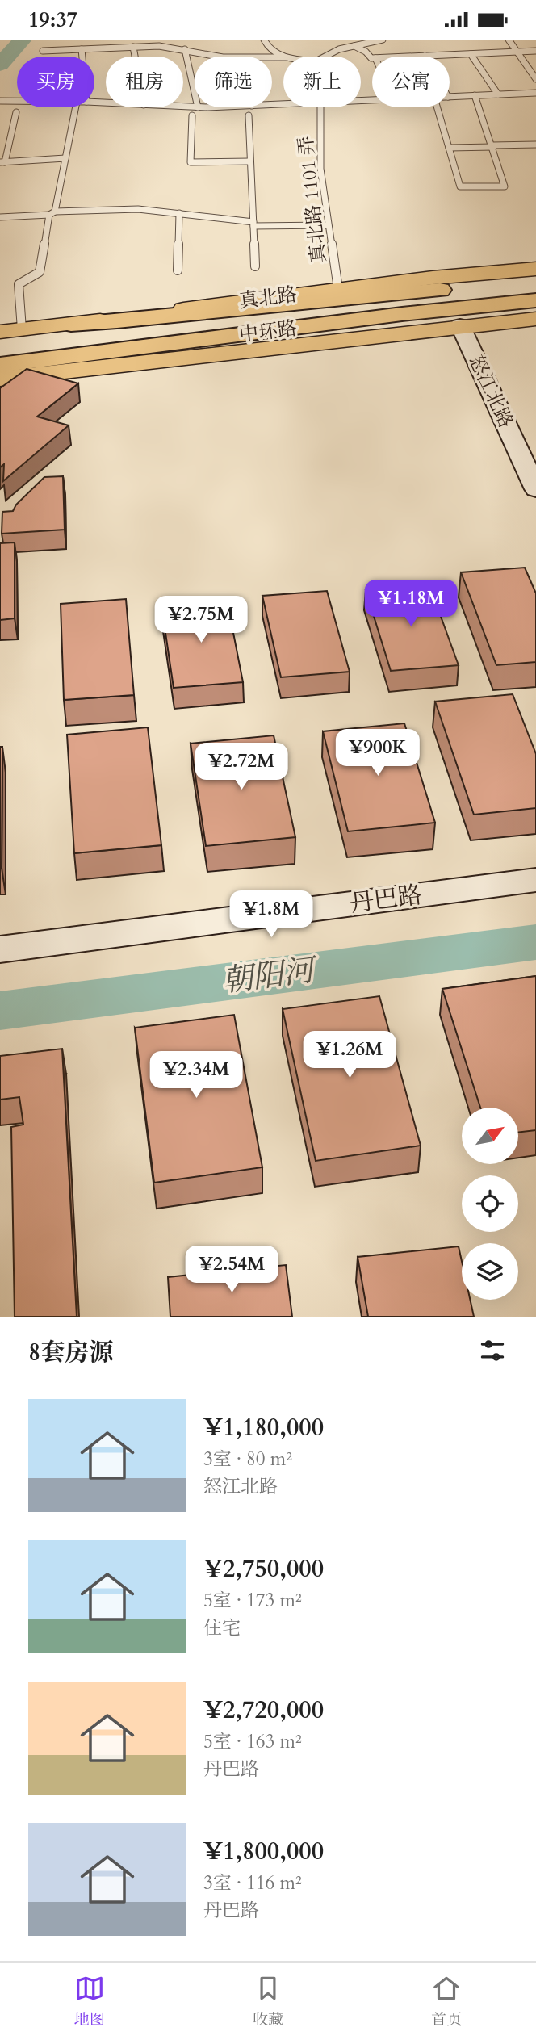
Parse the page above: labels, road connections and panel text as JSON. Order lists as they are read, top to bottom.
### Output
{
  "streets": {
    "highway": ["中环路"],
    "main road": ["真北路"],
    "street": ["怒江北路", "丹巴路"],
    "lane": ["真北路 1101 弄"]
  },
  "crossings": [
    ["真北路 1101 弄", "真北路"]
  ],
  "water": ["朝阳河"],
  "north": "top right",
  "page": {
    "status": "19:37",
    "chip": [
      "买房",
      "租房",
      "筛选",
      "新上",
      "公寓"
    ],
    "price": [
      "¥1.18M",
      "¥2.75M",
      "¥900K",
      "¥2.72M",
      "¥1.8M",
      "¥1.26M",
      "¥2.34M",
      "¥2.54M"
    ],
    "heading": "8套房源",
    "list": [
      {
        "name": "¥1,180,000",
        "note": "3室 · 80 m² · 怒江北路"
      },
      {
        "name": "¥2,750,000",
        "note": "5室 · 173 m² · 住宅"
      },
      {
        "name": "¥2,720,000",
        "note": "5室 · 163 m² · 丹巴路"
      },
      {
        "name": "¥1,800,000",
        "note": "3室 · 116 m² · 丹巴路"
      }
    ],
    "tabs": ["地图", "收藏", "首页"]
  }
}
